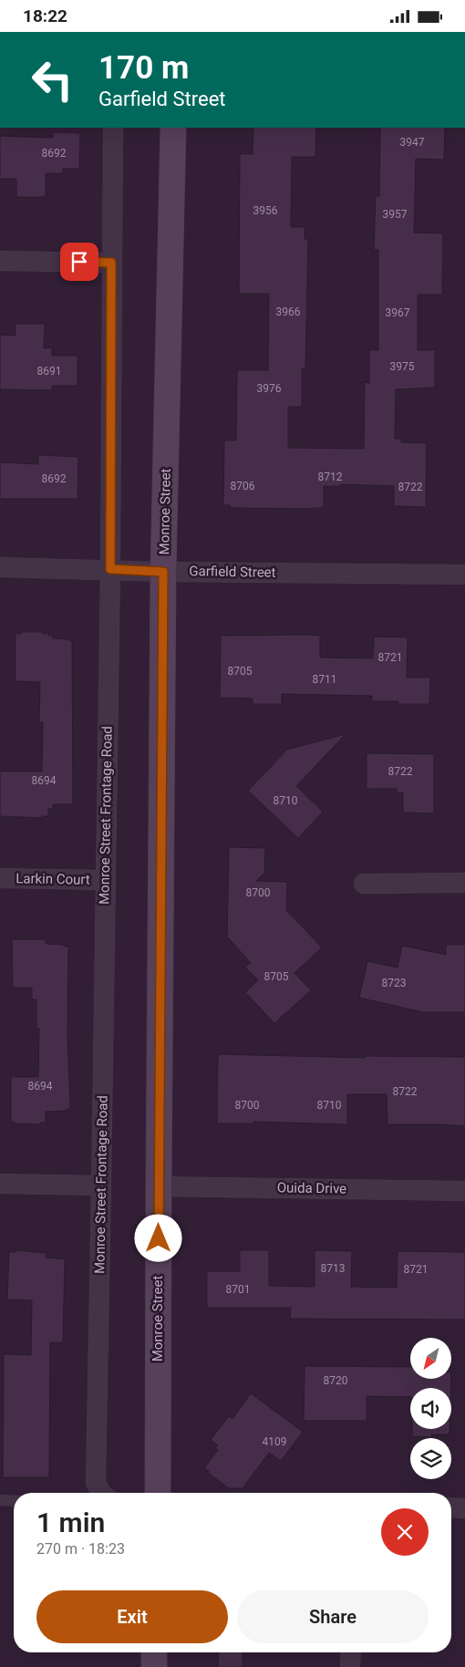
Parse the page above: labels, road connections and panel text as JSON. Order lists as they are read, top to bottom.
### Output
{
  "streets": {
    "main road": ["Monroe Street"],
    "street": [
      "Garfield Street",
      "Monroe Street Frontage Road",
      "Larkin Court",
      "Ouida Drive"
    ]
  },
  "crossings": [
    ["Monroe Street", "Garfield Street"],
    ["Monroe Street", "Ouida Drive"],
    ["Garfield Street", "Monroe Street Frontage Road"],
    ["Monroe Street Frontage Road", "Larkin Court"]
  ],
  "house_numbers": [
    "3947",
    "8692",
    "3956",
    "3957",
    "3966",
    "3967",
    "3975",
    "8691",
    "3976",
    "8712",
    "8692",
    "8706",
    "8722",
    "8721",
    "8705",
    "8711",
    "8722",
    "8694",
    "8710",
    "8700",
    "8705",
    "8723",
    "8694",
    "8722",
    "8700",
    "8710",
    "8713",
    "8721",
    "8701",
    "8720",
    "4109"
  ],
  "north": "bottom left",
  "page": {
    "status": "18:22",
    "turn": ["170 m", "Garfield Street"],
    "heading": ["1 min", "270 m · 18:23"],
    "buttons": ["Exit", "Share"]
  }
}
